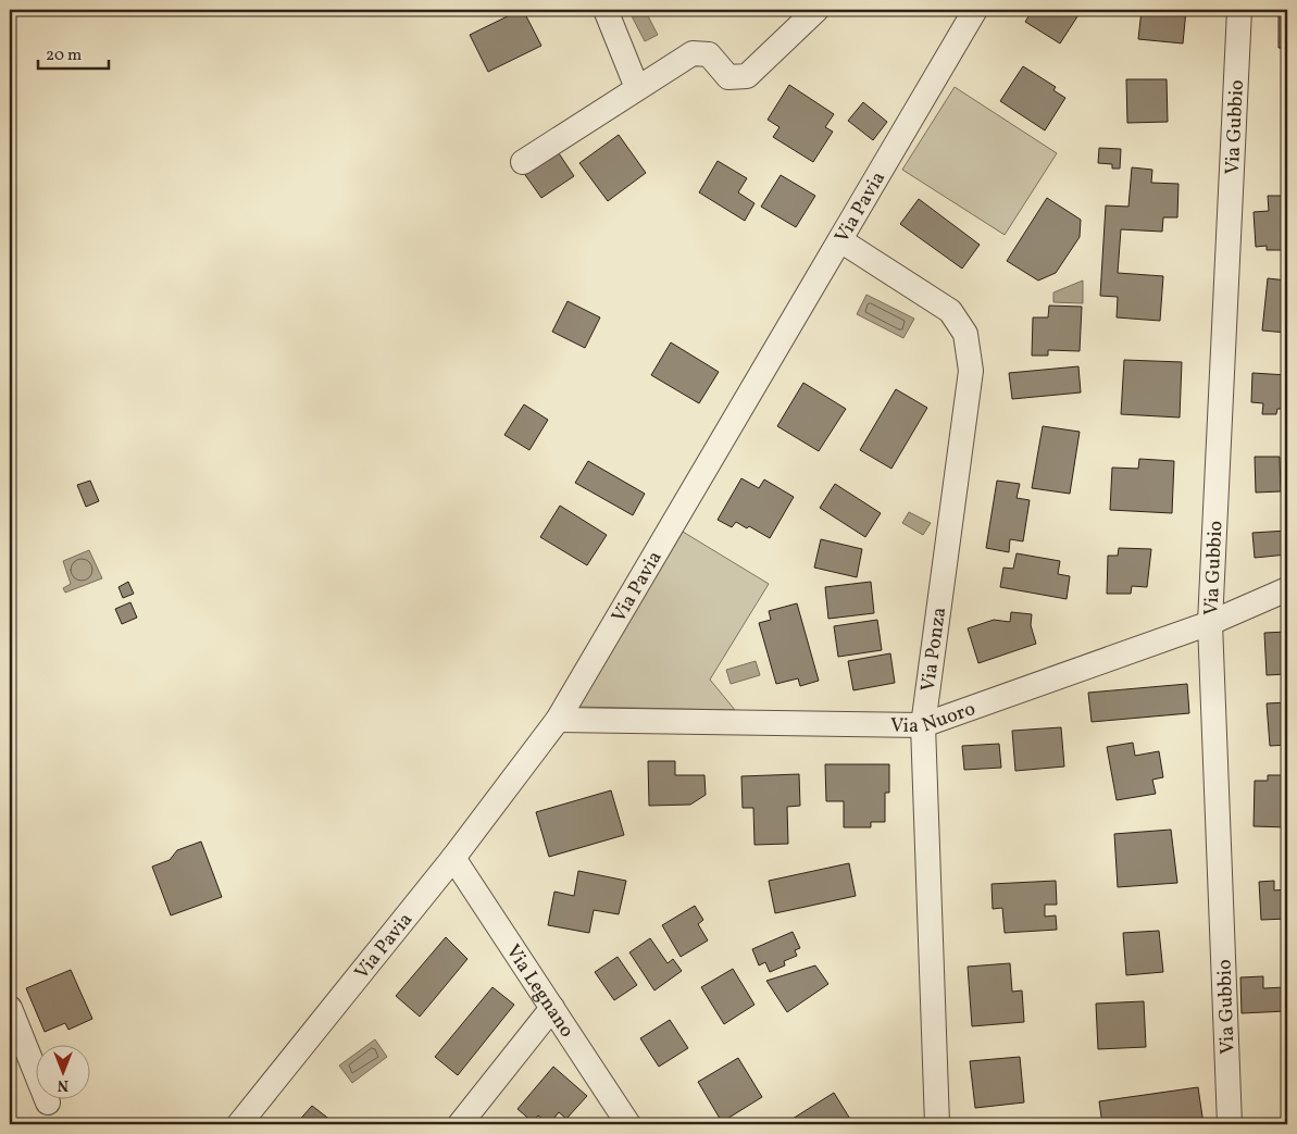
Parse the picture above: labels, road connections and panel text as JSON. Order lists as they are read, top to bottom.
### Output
{
  "streets": {
    "street": [
      "Via Gubbio",
      "Via Pavia",
      "Via Ponza",
      "Via Nuoro",
      "Via Legnano"
    ]
  },
  "crossings": [
    ["Via Gubbio", "Via Nuoro"],
    ["Via Pavia", "Via Ponza"],
    ["Via Pavia", "Via Nuoro"],
    ["Via Pavia", "Via Legnano"],
    ["Via Ponza", "Via Nuoro"]
  ],
  "scale_bar": "20 m",
  "north": "bottom"
}
